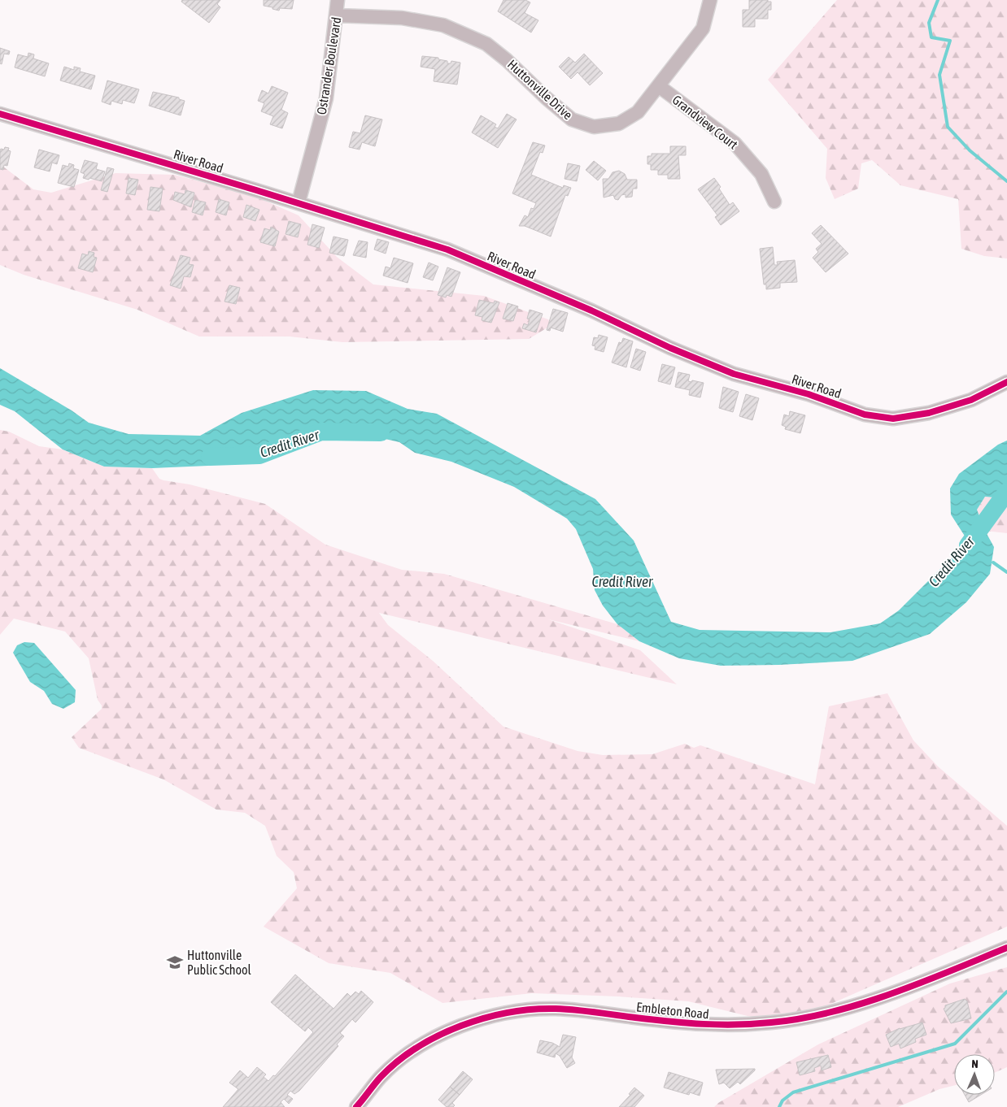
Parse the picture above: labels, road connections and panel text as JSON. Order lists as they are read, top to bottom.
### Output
{
  "streets": {
    "street": [
      "Ostrander Boulevard",
      "Huttonville Drive",
      "Grandview Court",
      "River Road",
      "Embleton Road"
    ]
  },
  "crossings": [
    ["Ostrander Boulevard", "Huttonville Drive"],
    ["Ostrander Boulevard", "River Road"],
    ["Huttonville Drive", "Grandview Court"]
  ],
  "water": ["Credit River"],
  "places": {
    "school or university": ["Huttonville Public School"]
  },
  "north": "top"
}
